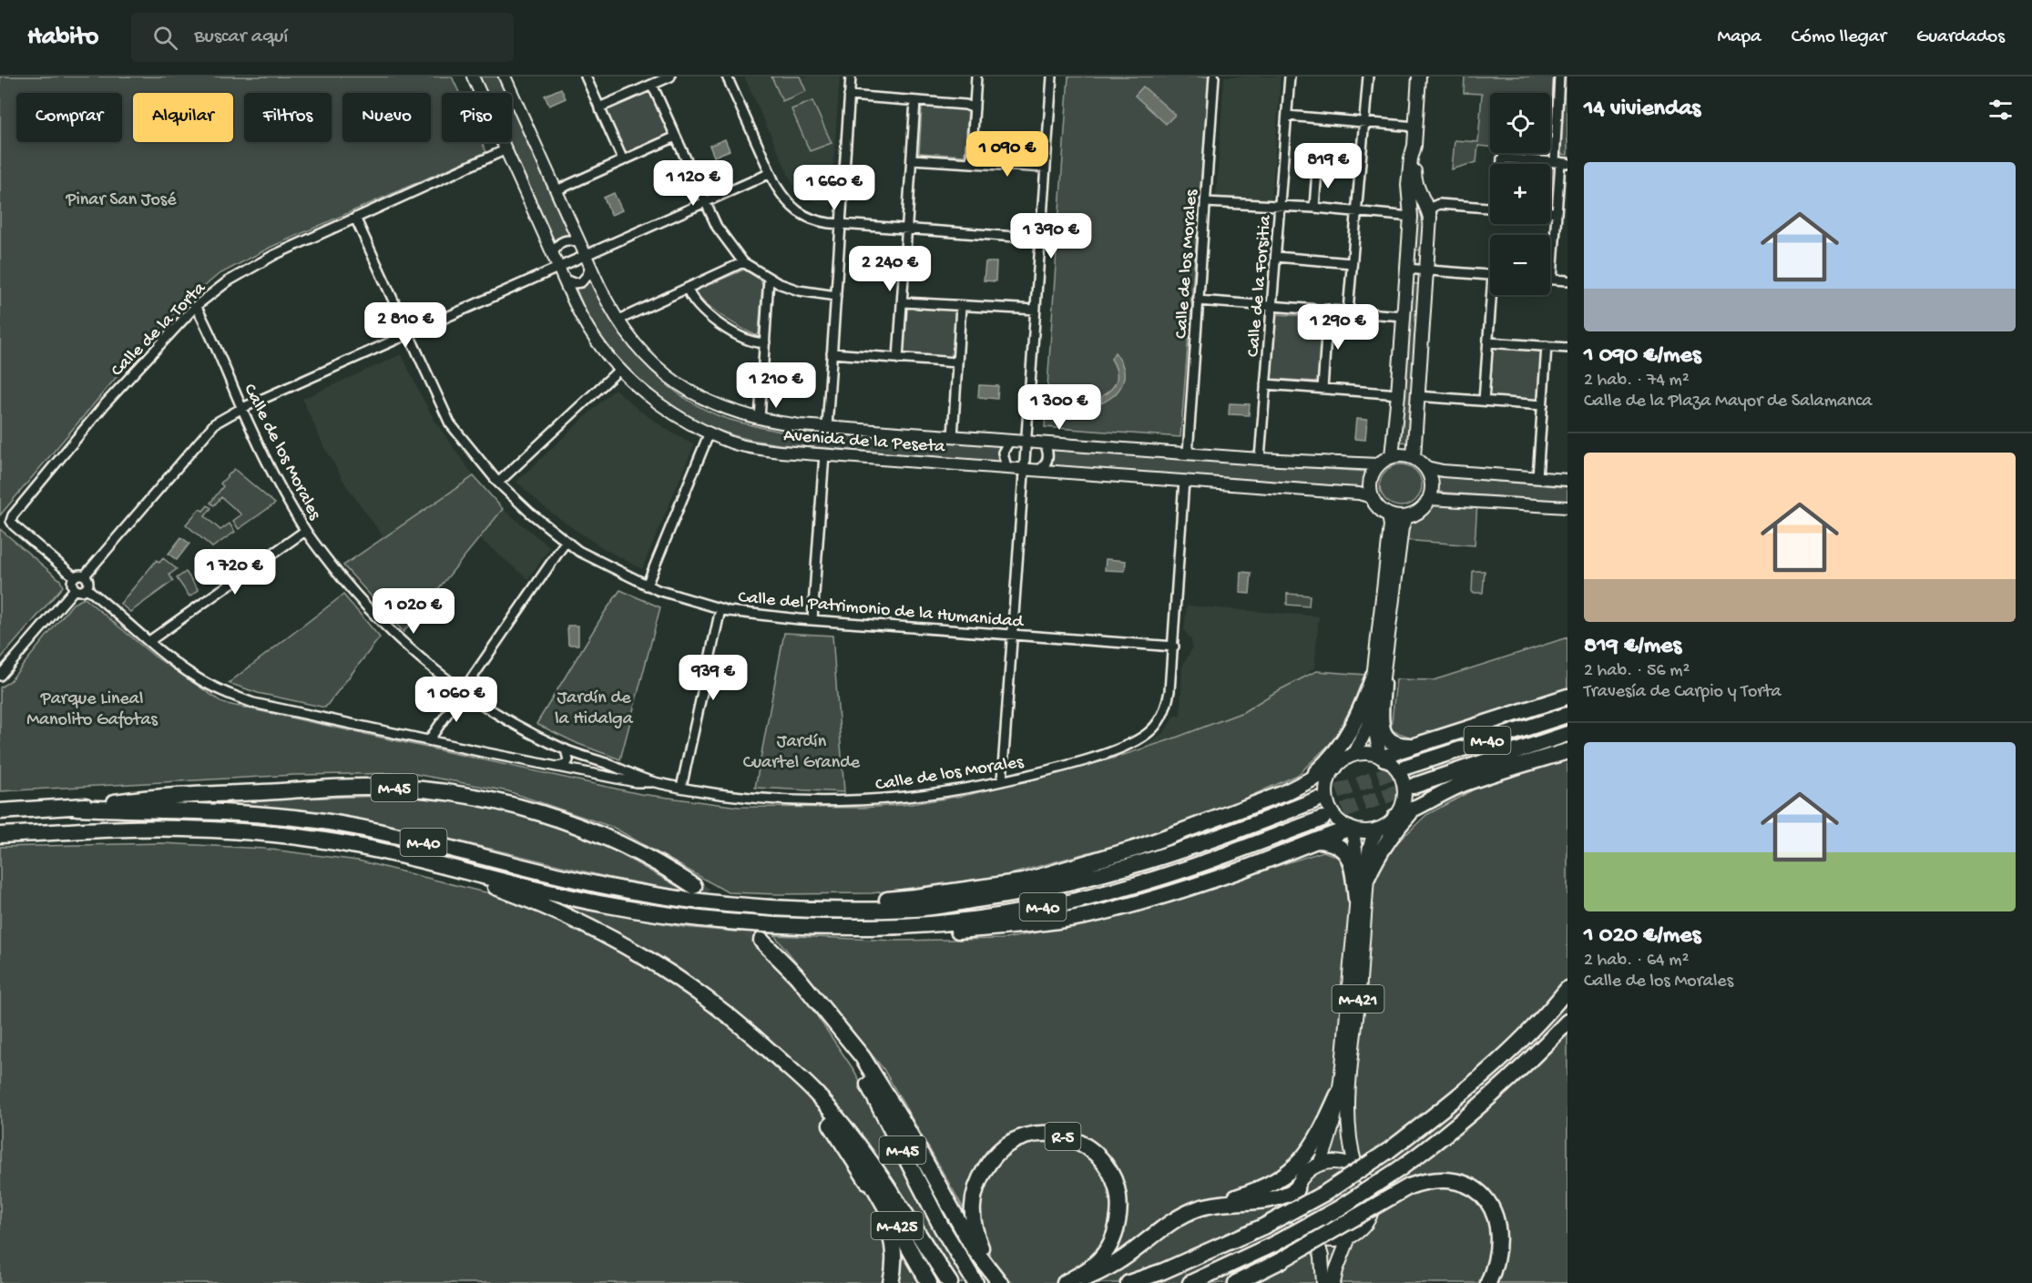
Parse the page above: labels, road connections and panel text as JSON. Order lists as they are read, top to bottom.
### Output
{
  "streets": {
    "highway": [
      "M-40",
      "M-45",
      "R-5",
      "M-425"
    ],
    "main road": ["M-421"],
    "street": [
      "Calle de los Morales",
      "Calle de la Forsitia",
      "Calle de la Torta",
      "Avenida de la Peseta",
      "Calle del Patrimonio de la Humanidad"
    ]
  },
  "crossings": [
    ["Calle de los Morales", "Calle de la Torta"],
    ["Calle de los Morales", "Avenida de la Peseta"],
    ["Calle de los Morales", "Calle del Patrimonio de la Humanidad"],
    ["Calle de la Forsitia", "Avenida de la Peseta"],
    ["Calle de la Torta", "Avenida de la Peseta"],
    ["Calle de la Torta", "Calle del Patrimonio de la Humanidad"],
    ["M-40", "M-45"],
    ["M-45", "R-5"],
    ["M-421", "R-5"]
  ],
  "parks": [
    "Pinar San José",
    "Jardín de la Hidalga",
    "Parque Lineal Manolito Gafotas",
    "Jardín Cuartel Grande"
  ],
  "page": {
    "header": "Habito",
    "search": "Buscar aquí",
    "nav": ["Mapa", "Cómo llegar", "Guardados"],
    "heading": "14 viviendas",
    "map_buttons": ["+", "−"],
    "chip": [
      "Comprar",
      "Alquilar",
      "Filtros",
      "Nuevo",
      "Piso"
    ],
    "price": [
      "1 090 €",
      "819 €",
      "1 120 €",
      "1 660 €",
      "1 390 €",
      "2 240 €",
      "2 810 €",
      "1 290 €",
      "1 210 €",
      "1 300 €",
      "1 720 €",
      "1 020 €",
      "939 €",
      "1 060 €"
    ],
    "list": [
      {
        "name": "1 090 €/mes",
        "note": "2 hab. · 74 m² · Calle de la Plaza Mayor de Salamanca"
      },
      {
        "name": "819 €/mes",
        "note": "2 hab. · 56 m² · Travesía de Carpio y Torta"
      },
      {
        "name": "1 020 €/mes",
        "note": "2 hab. · 64 m² · Calle de los Morales"
      }
    ]
  }
}
